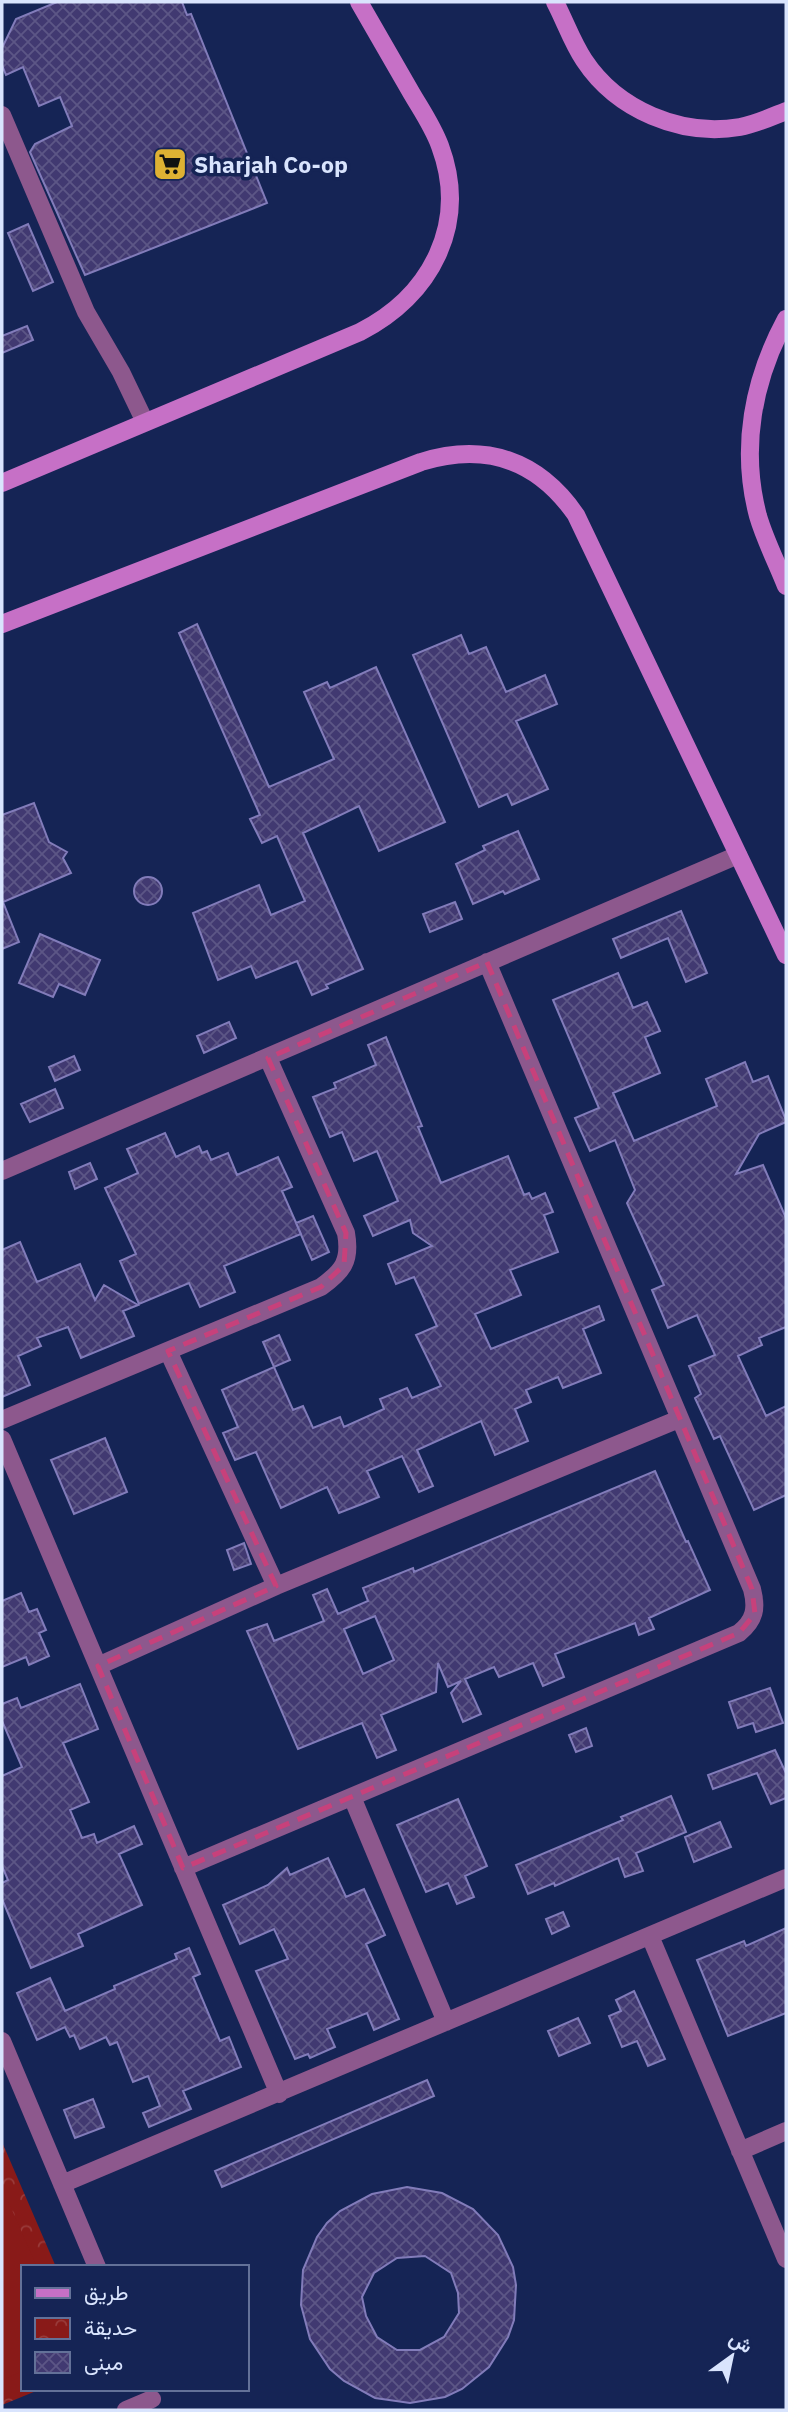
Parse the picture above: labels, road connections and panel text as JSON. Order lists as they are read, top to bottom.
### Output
{
  "places": {
    "supermarket": ["Sharjah Co-op"]
  },
  "legend": ["طريق", "حديقة", "مبنى"],
  "north": "top right"
}
